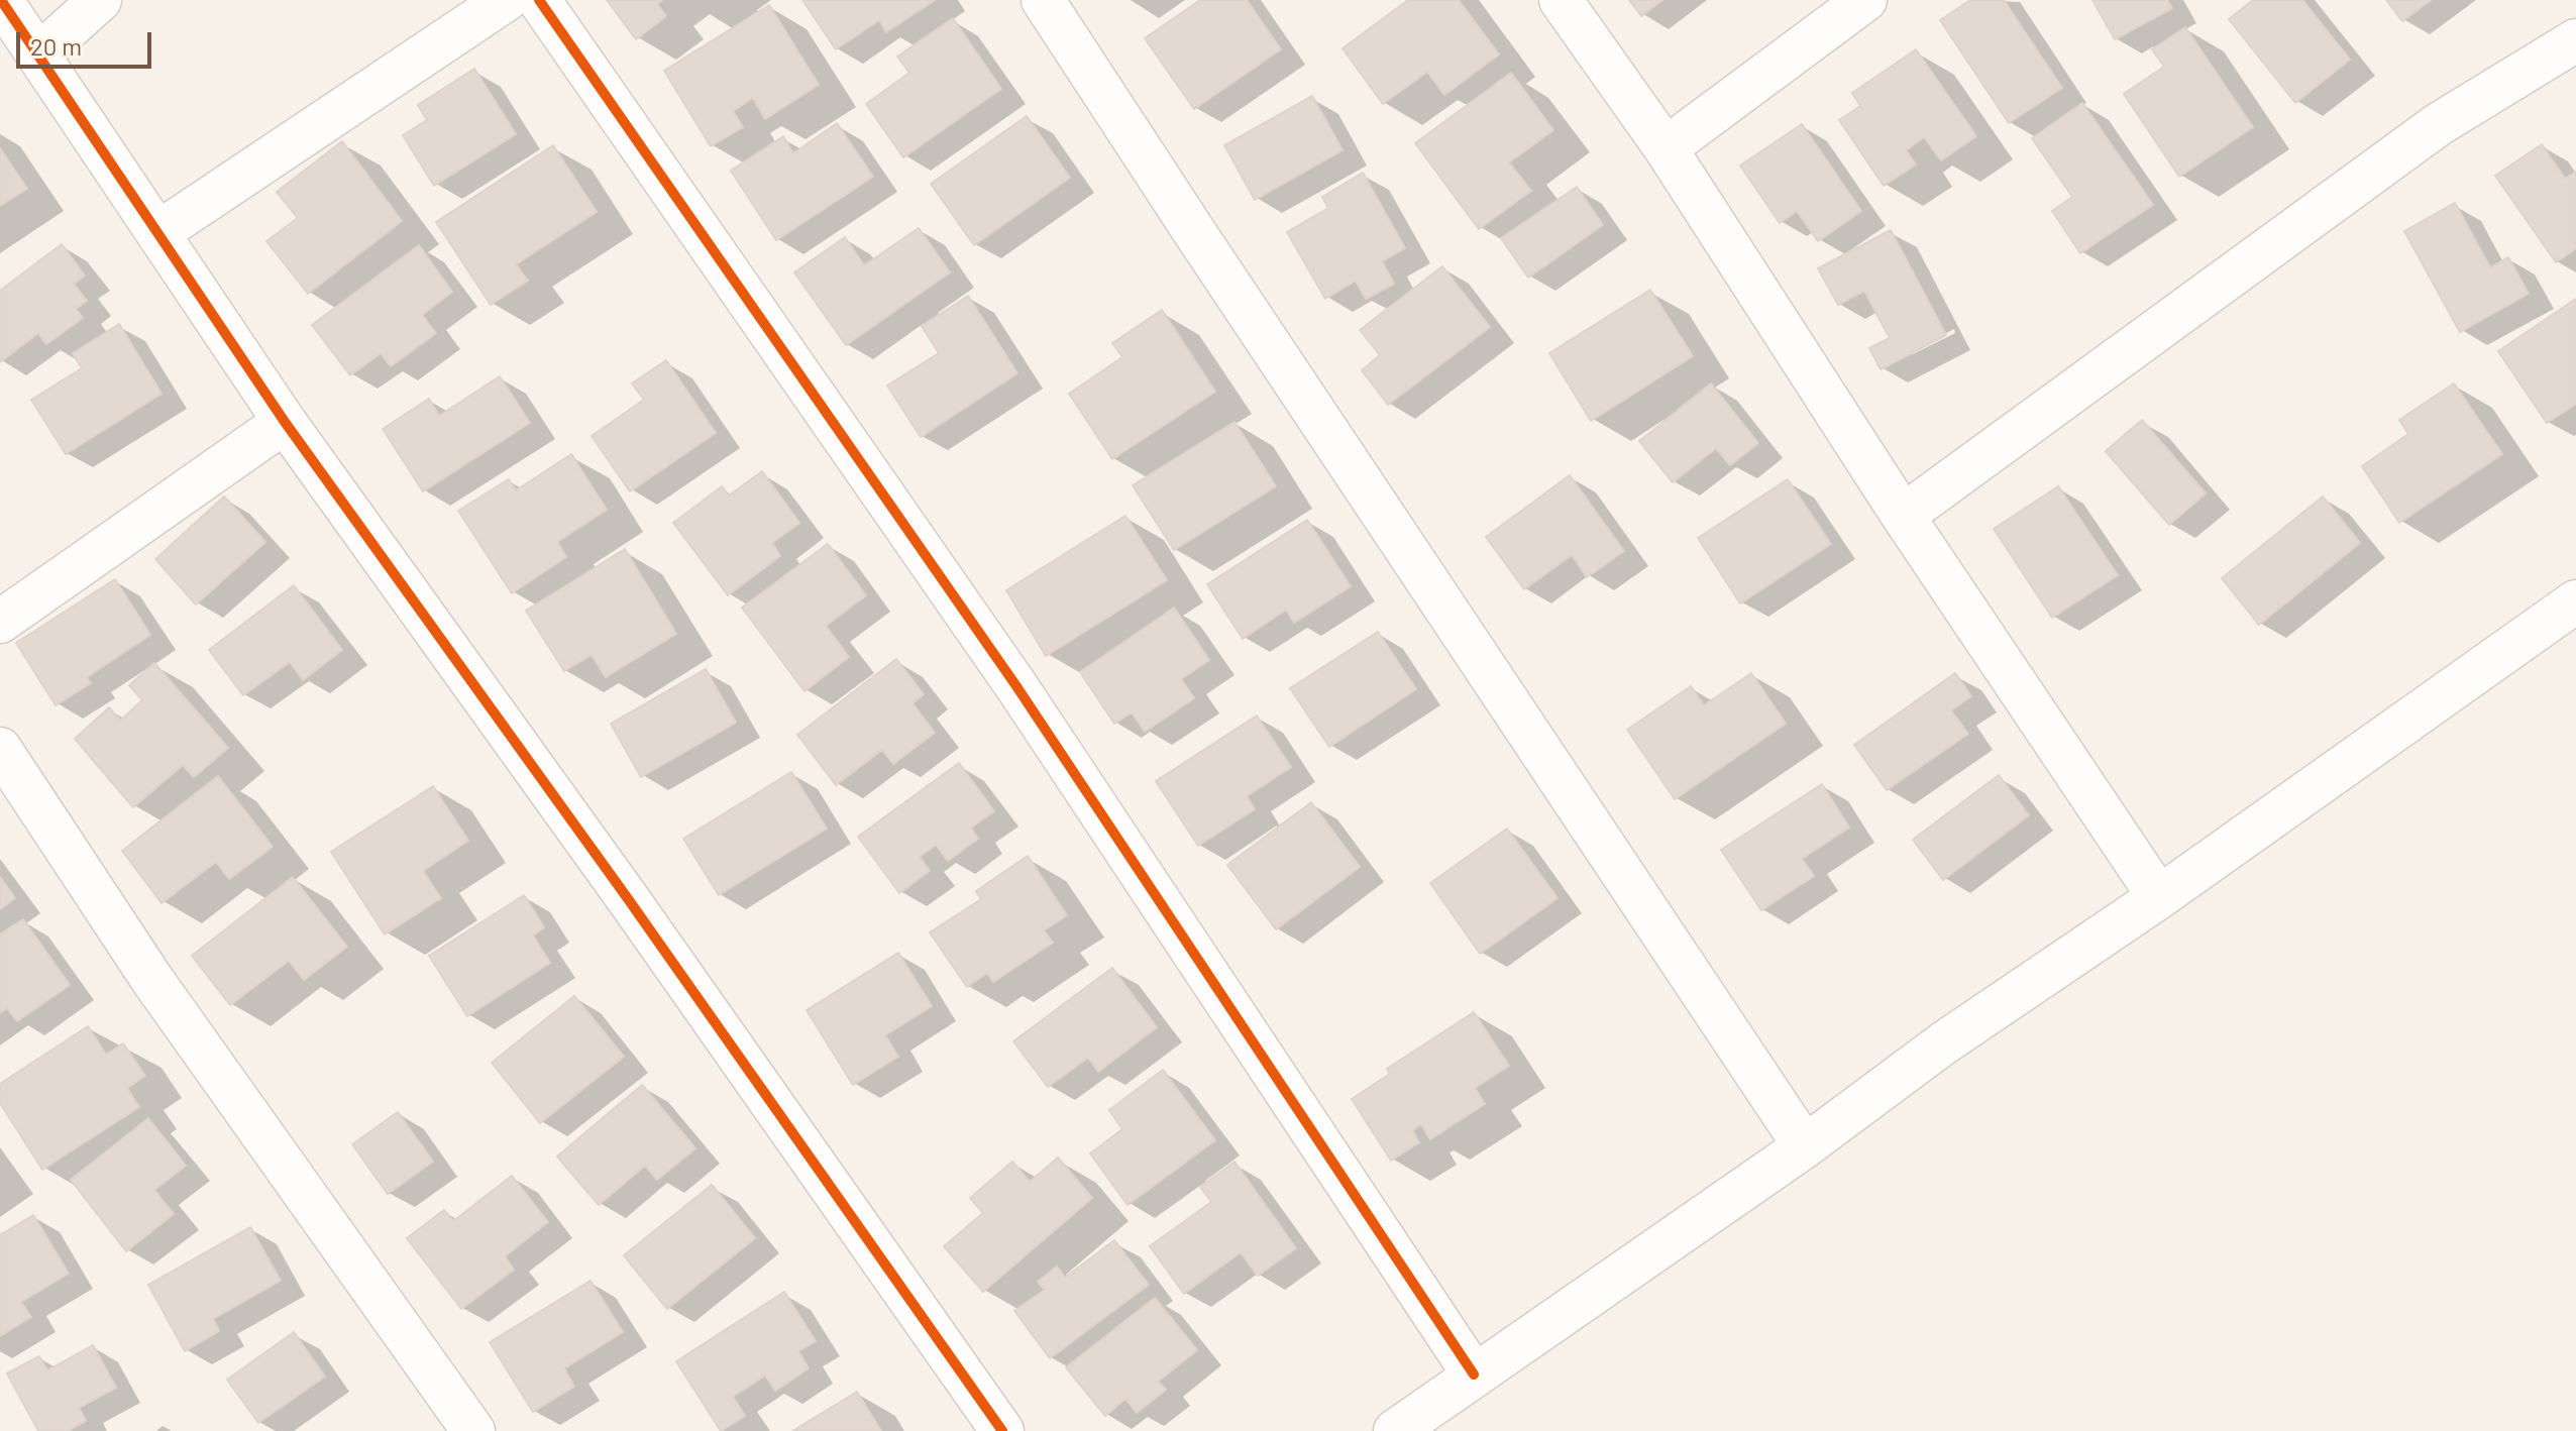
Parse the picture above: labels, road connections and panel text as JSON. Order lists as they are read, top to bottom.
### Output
{
  "scale_bar": "20 m"
}
